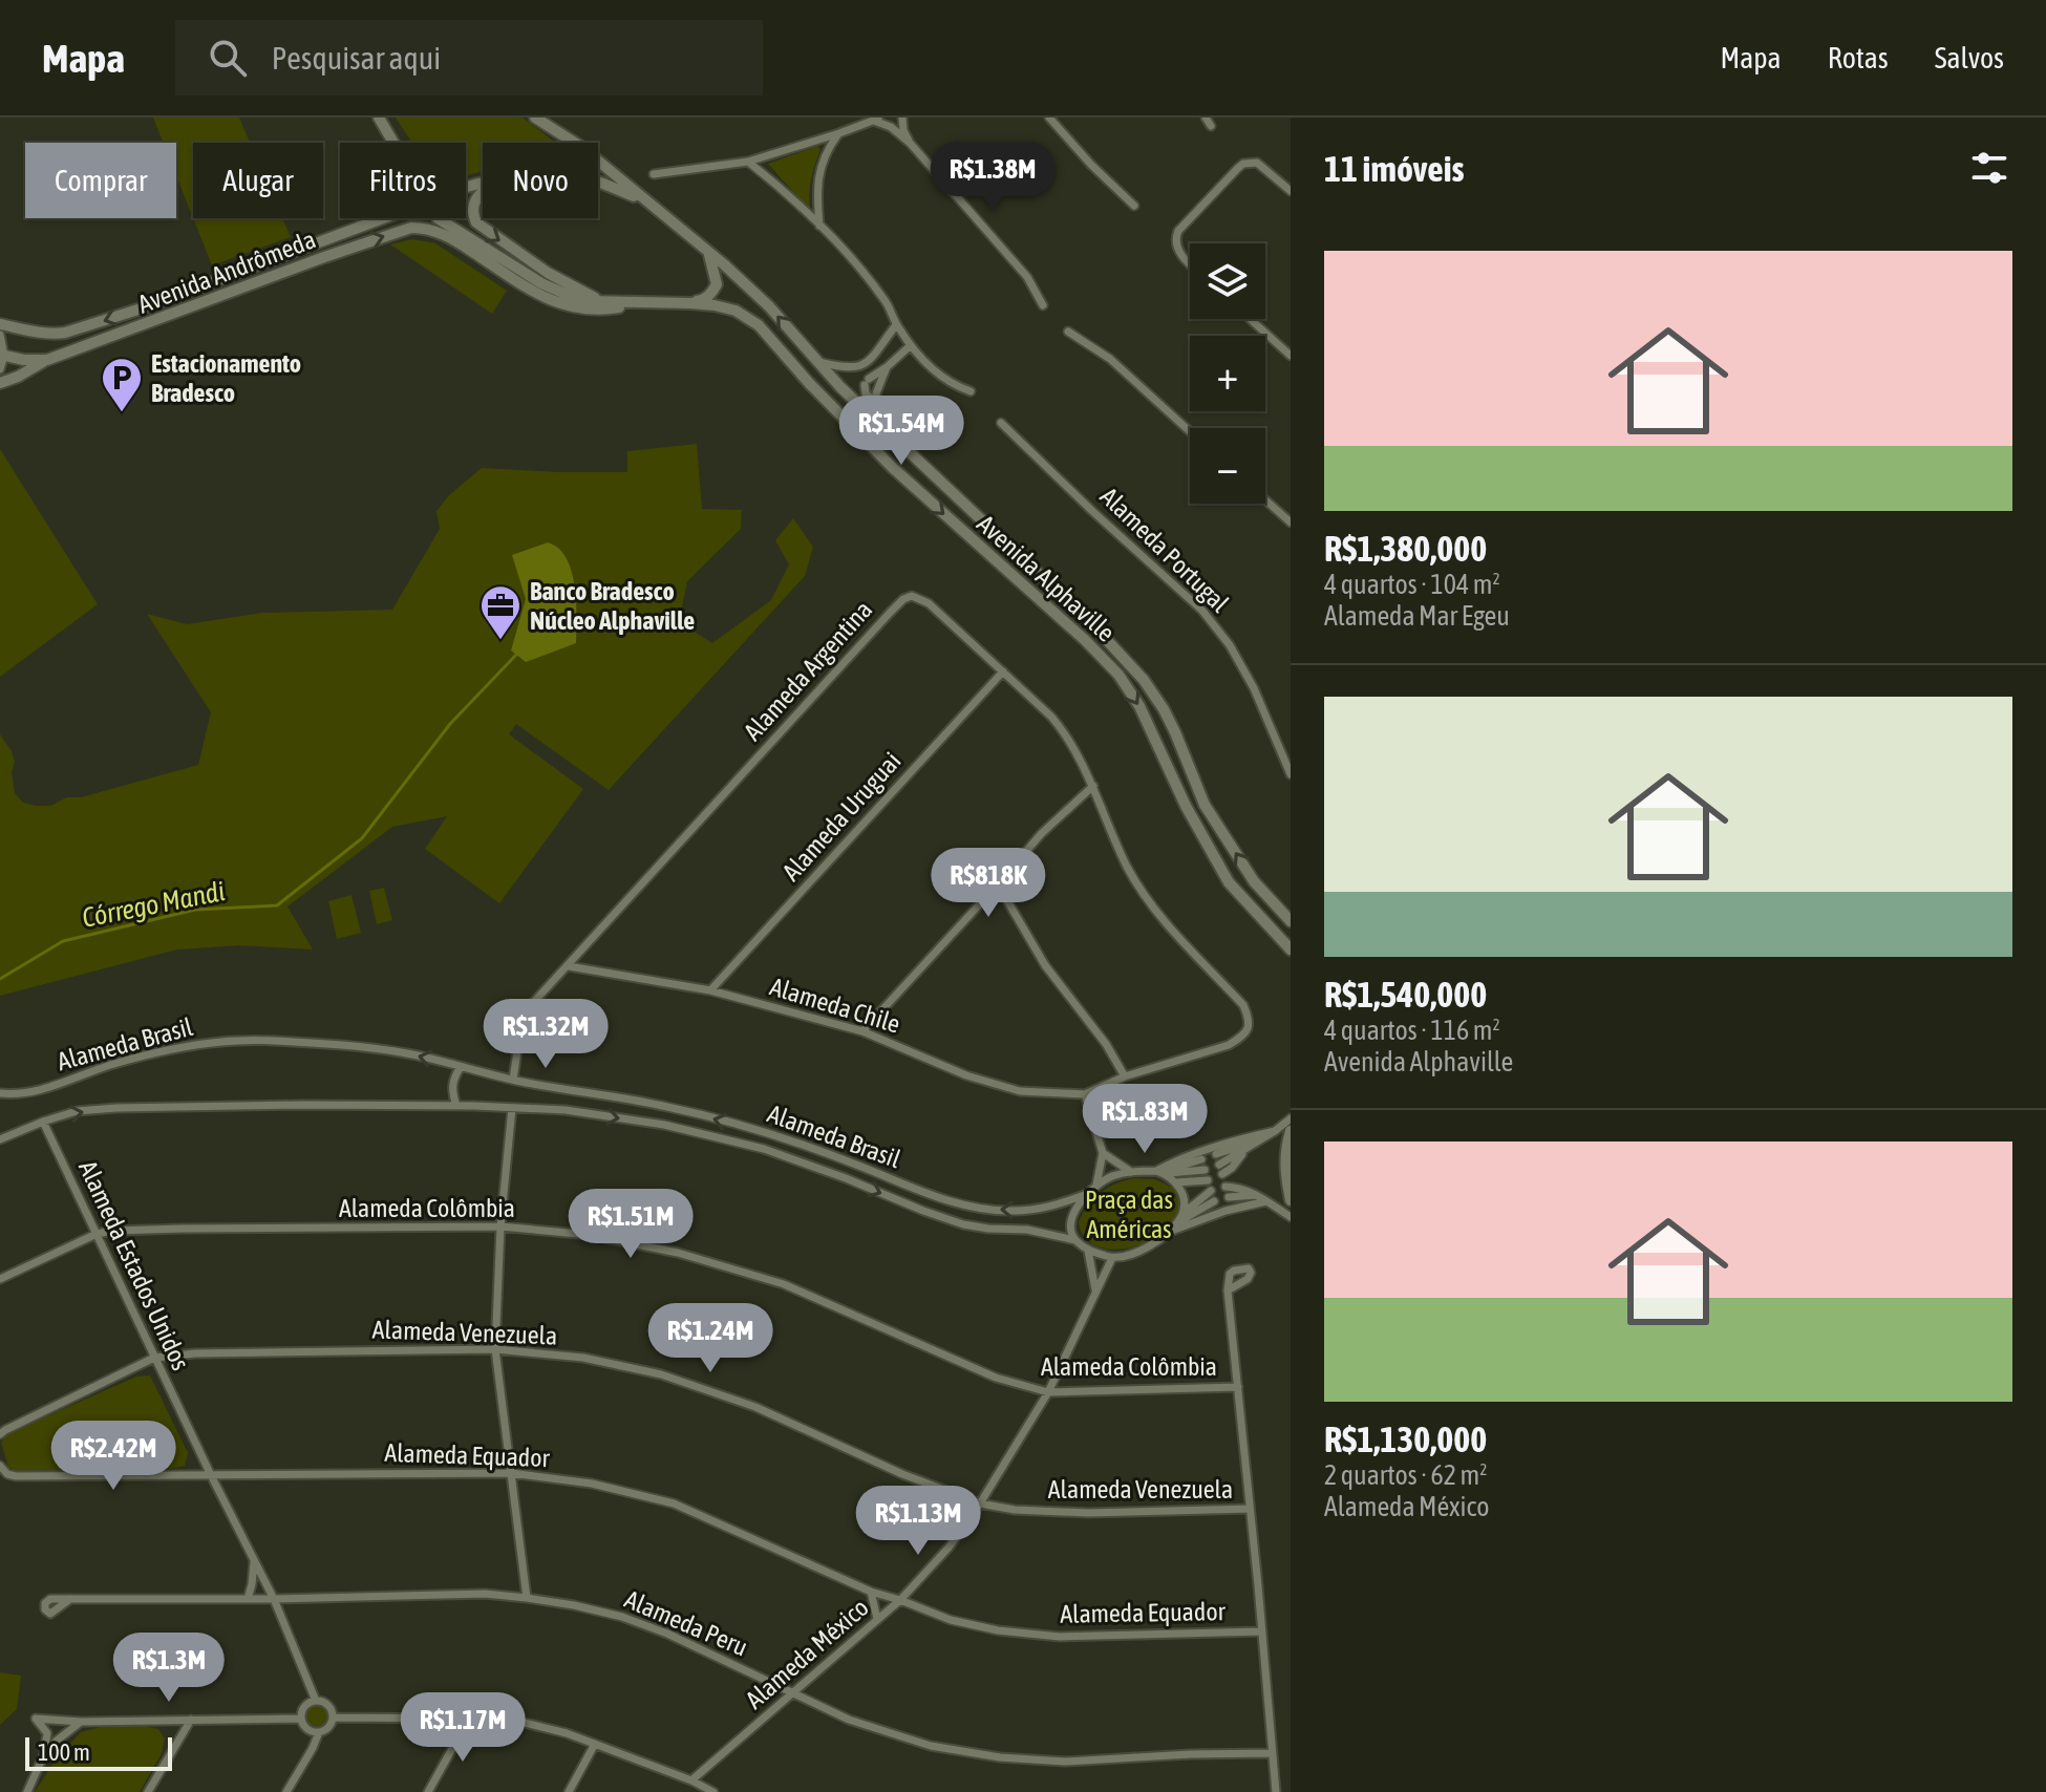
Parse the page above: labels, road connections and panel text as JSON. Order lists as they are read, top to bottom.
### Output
{
  "streets": {
    "main road": ["Avenida Andrômeda", "Avenida Alphaville"],
    "street": [
      "Alameda Portugal",
      "Alameda Argentina",
      "Alameda Uruguai",
      "Alameda Chile",
      "Alameda Brasil",
      "Alameda Colômbia",
      "Alameda Estados Unidos",
      "Alameda Venezuela",
      "Alameda Equador",
      "Alameda Peru",
      "Alameda México"
    ]
  },
  "crossings": [
    ["Avenida Andrômeda", "Avenida Alphaville"],
    ["Alameda Argentina", "Alameda Uruguai"],
    ["Alameda Argentina", "Alameda Chile"],
    ["Alameda Argentina", "Alameda Brasil"],
    ["Alameda Uruguai", "Alameda Chile"],
    ["Alameda Brasil", "Alameda Estados Unidos"],
    ["Alameda Brasil", "Alameda México"],
    ["Alameda Colômbia", "Alameda Estados Unidos"],
    ["Alameda Colômbia", "Alameda México"],
    ["Alameda Estados Unidos", "Alameda Venezuela"],
    ["Alameda Estados Unidos", "Alameda Equador"],
    ["Alameda Estados Unidos", "Alameda Peru"],
    ["Alameda Venezuela", "Alameda México"],
    ["Alameda Equador", "Alameda México"],
    ["Alameda Peru", "Alameda México"]
  ],
  "water": ["Córrego Mandi"],
  "parks": ["Praça das Américas"],
  "places": {
    "parking": ["Estacionamento Bradesco"],
    "office": ["Banco Bradesco Núcleo Alphaville"]
  },
  "scale_bar": "100 m",
  "page": {
    "header": "Mapa",
    "search": "Pesquisar aqui",
    "nav": ["Mapa", "Rotas", "Salvos"],
    "heading": "11 imóveis",
    "price": [
      "R$1.38M",
      "R$1.54M",
      "R$818K",
      "R$1.32M",
      "R$1.83M",
      "R$1.51M",
      "R$1.24M",
      "R$2.42M",
      "R$1.13M",
      "R$1.3M",
      "R$1.17M"
    ],
    "chip": [
      "Comprar",
      "Alugar",
      "Filtros",
      "Novo"
    ],
    "list": [
      {
        "name": "R$1,380,000",
        "note": "4 quartos · 104 m² · Alameda Mar Egeu"
      },
      {
        "name": "R$1,540,000",
        "note": "4 quartos · 116 m² · Avenida Alphaville"
      },
      {
        "name": "R$1,130,000",
        "note": "2 quartos · 62 m² · Alameda México"
      }
    ],
    "map_buttons": ["+", "−"],
    "scale": "100 m"
  }
}
